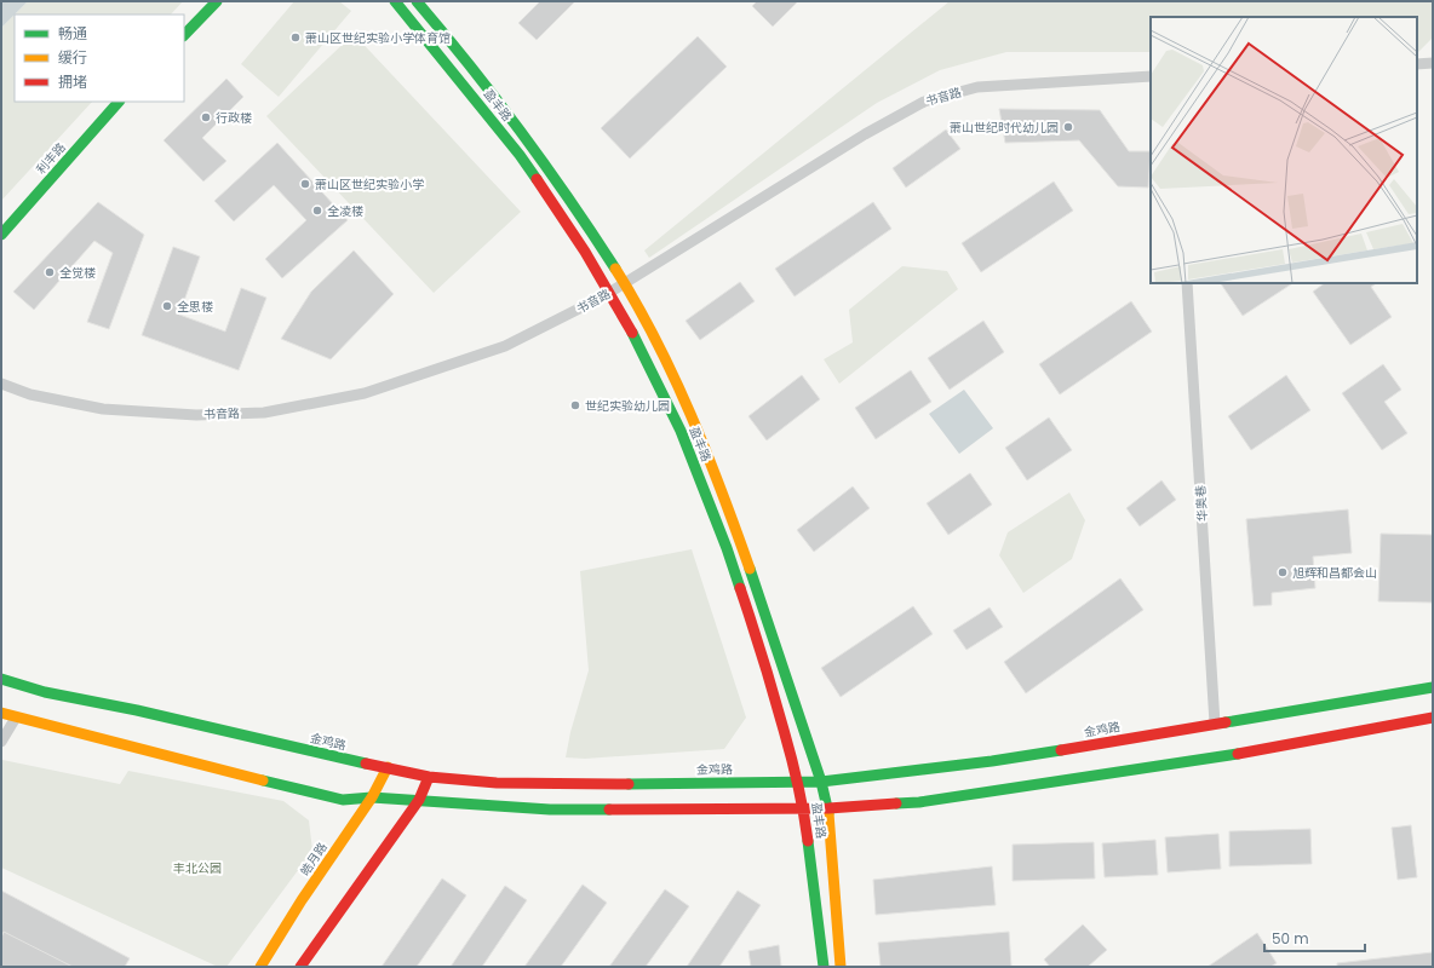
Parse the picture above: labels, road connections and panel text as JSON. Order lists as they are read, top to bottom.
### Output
{
  "streets": {
    "main road": [
      "盈丰路",
      "利丰路",
      "金鸡路",
      "皓月路"
    ],
    "street": ["书音路", "华奥巷"]
  },
  "crossings": [
    ["书音路", "盈丰路"],
    ["盈丰路", "金鸡路"],
    ["华奥巷", "金鸡路"],
    ["金鸡路", "皓月路"]
  ],
  "parks": ["丰北公园"],
  "places": [
    "萧山区世纪实验小学体育馆",
    "行政楼",
    "萧山世纪时代幼儿园",
    "萧山区世纪实验小学",
    "全凌楼",
    "全觉楼",
    "全思楼",
    "世纪实验幼儿园",
    "旭辉和昌都会山"
  ],
  "legend": ["畅通", "缓行", "拥堵"],
  "scale_bar": "50 m"
}
